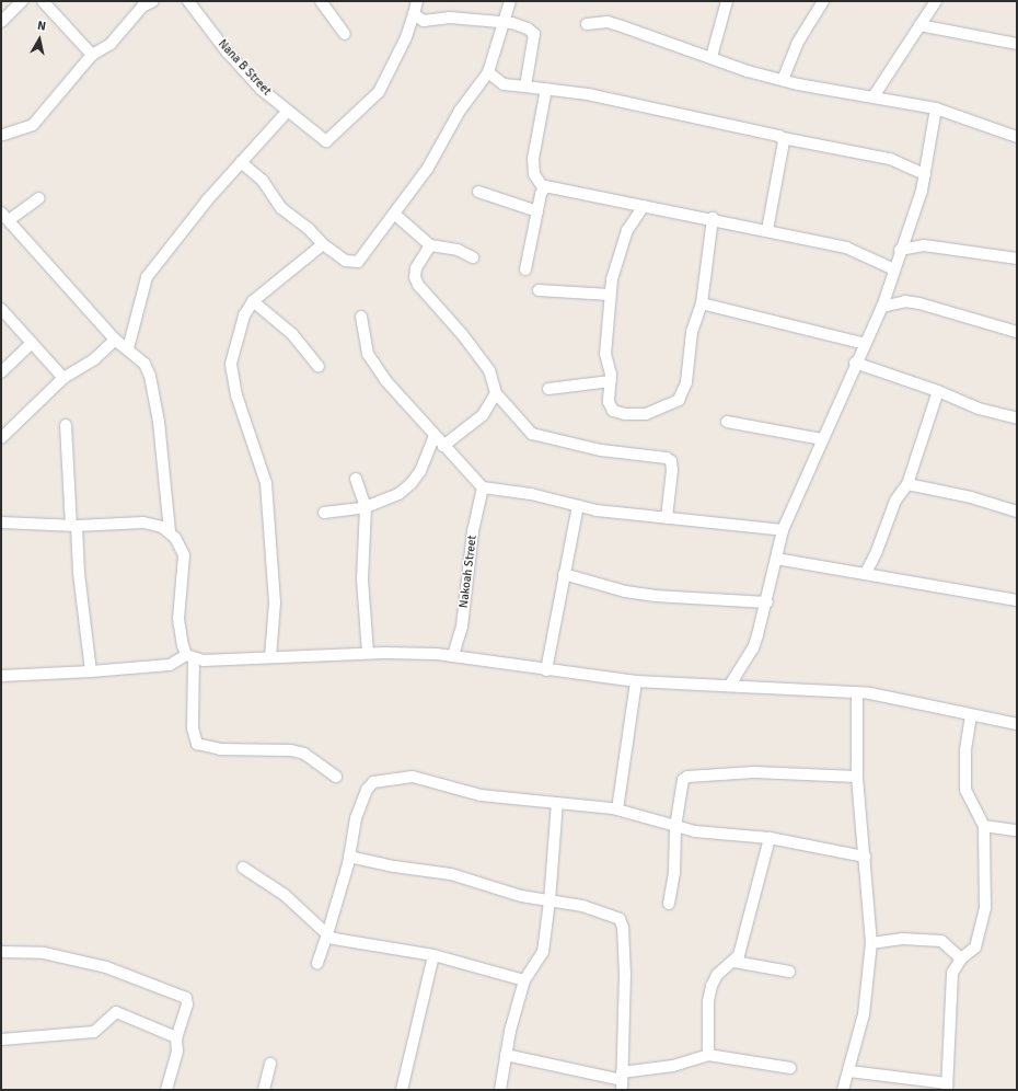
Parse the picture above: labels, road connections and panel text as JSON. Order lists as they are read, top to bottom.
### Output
{
  "streets": {
    "street": ["Nana B Street", "Nakoah Street"]
  },
  "north": "top"
}
